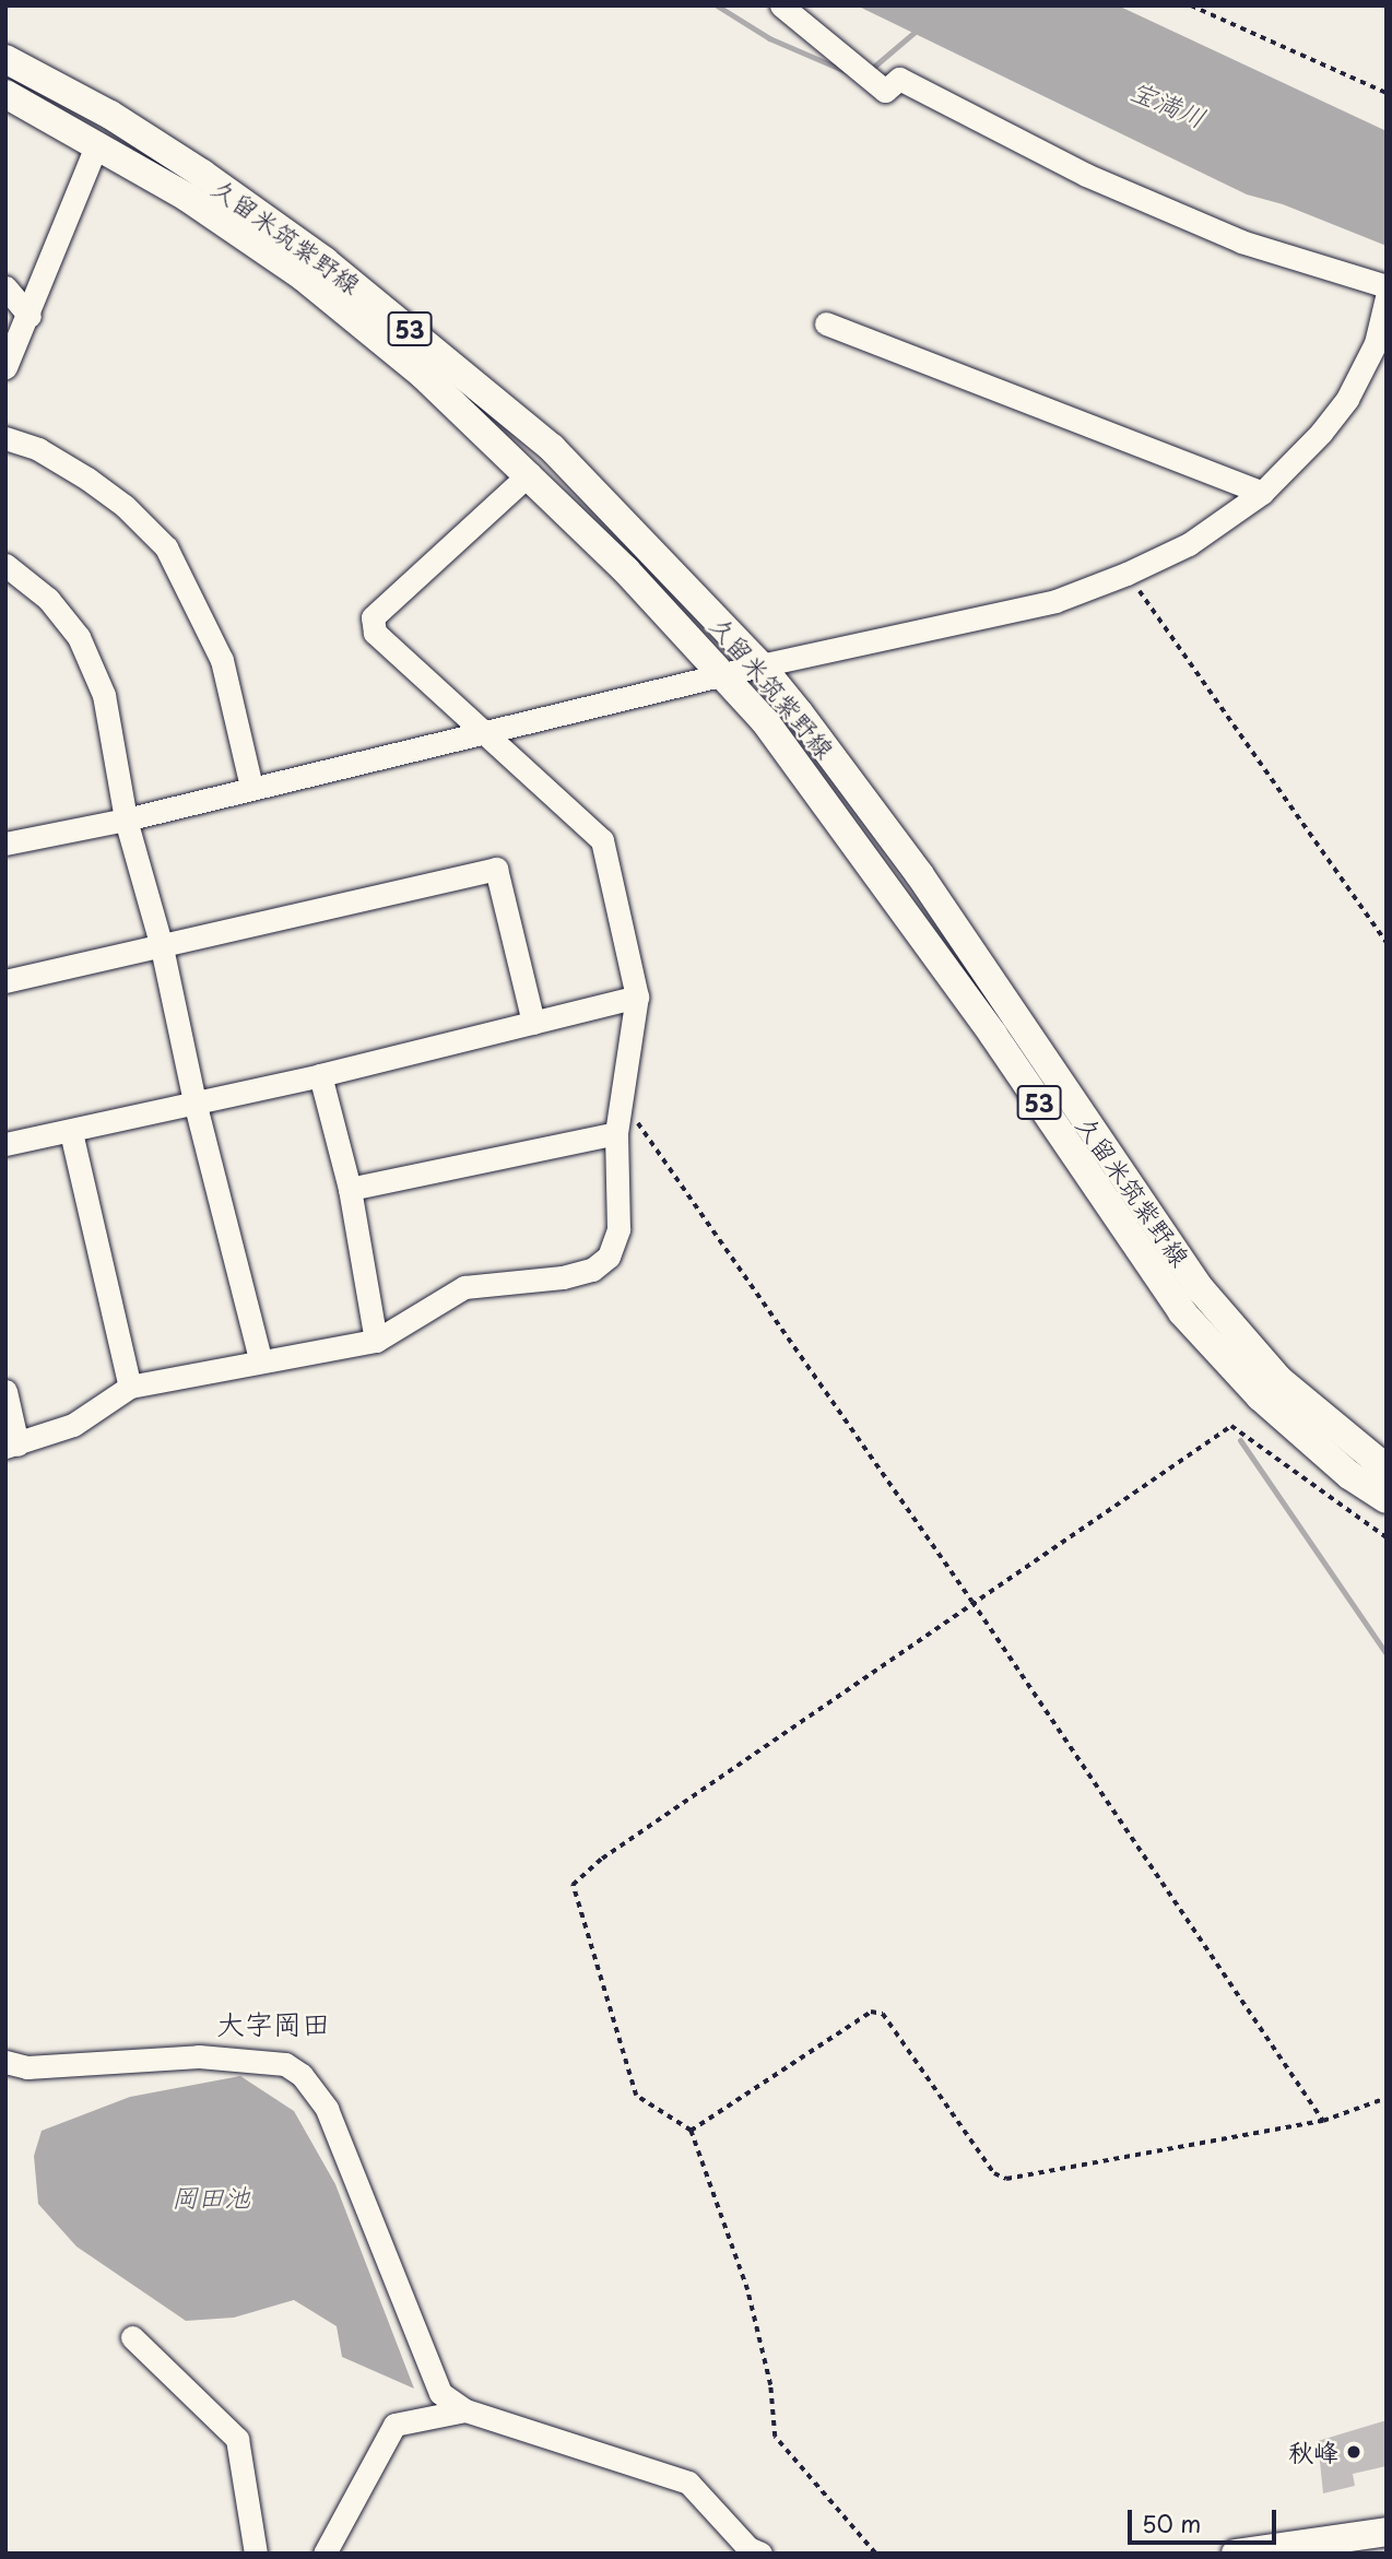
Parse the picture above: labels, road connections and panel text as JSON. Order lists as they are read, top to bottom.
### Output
{
  "streets": {
    "main road": ["久留米筑紫野線", "53"]
  },
  "districts": ["大字岡田"],
  "water": ["宝満川", "岡田池"],
  "places": ["秋峰"],
  "scale_bar": "50 m"
}
